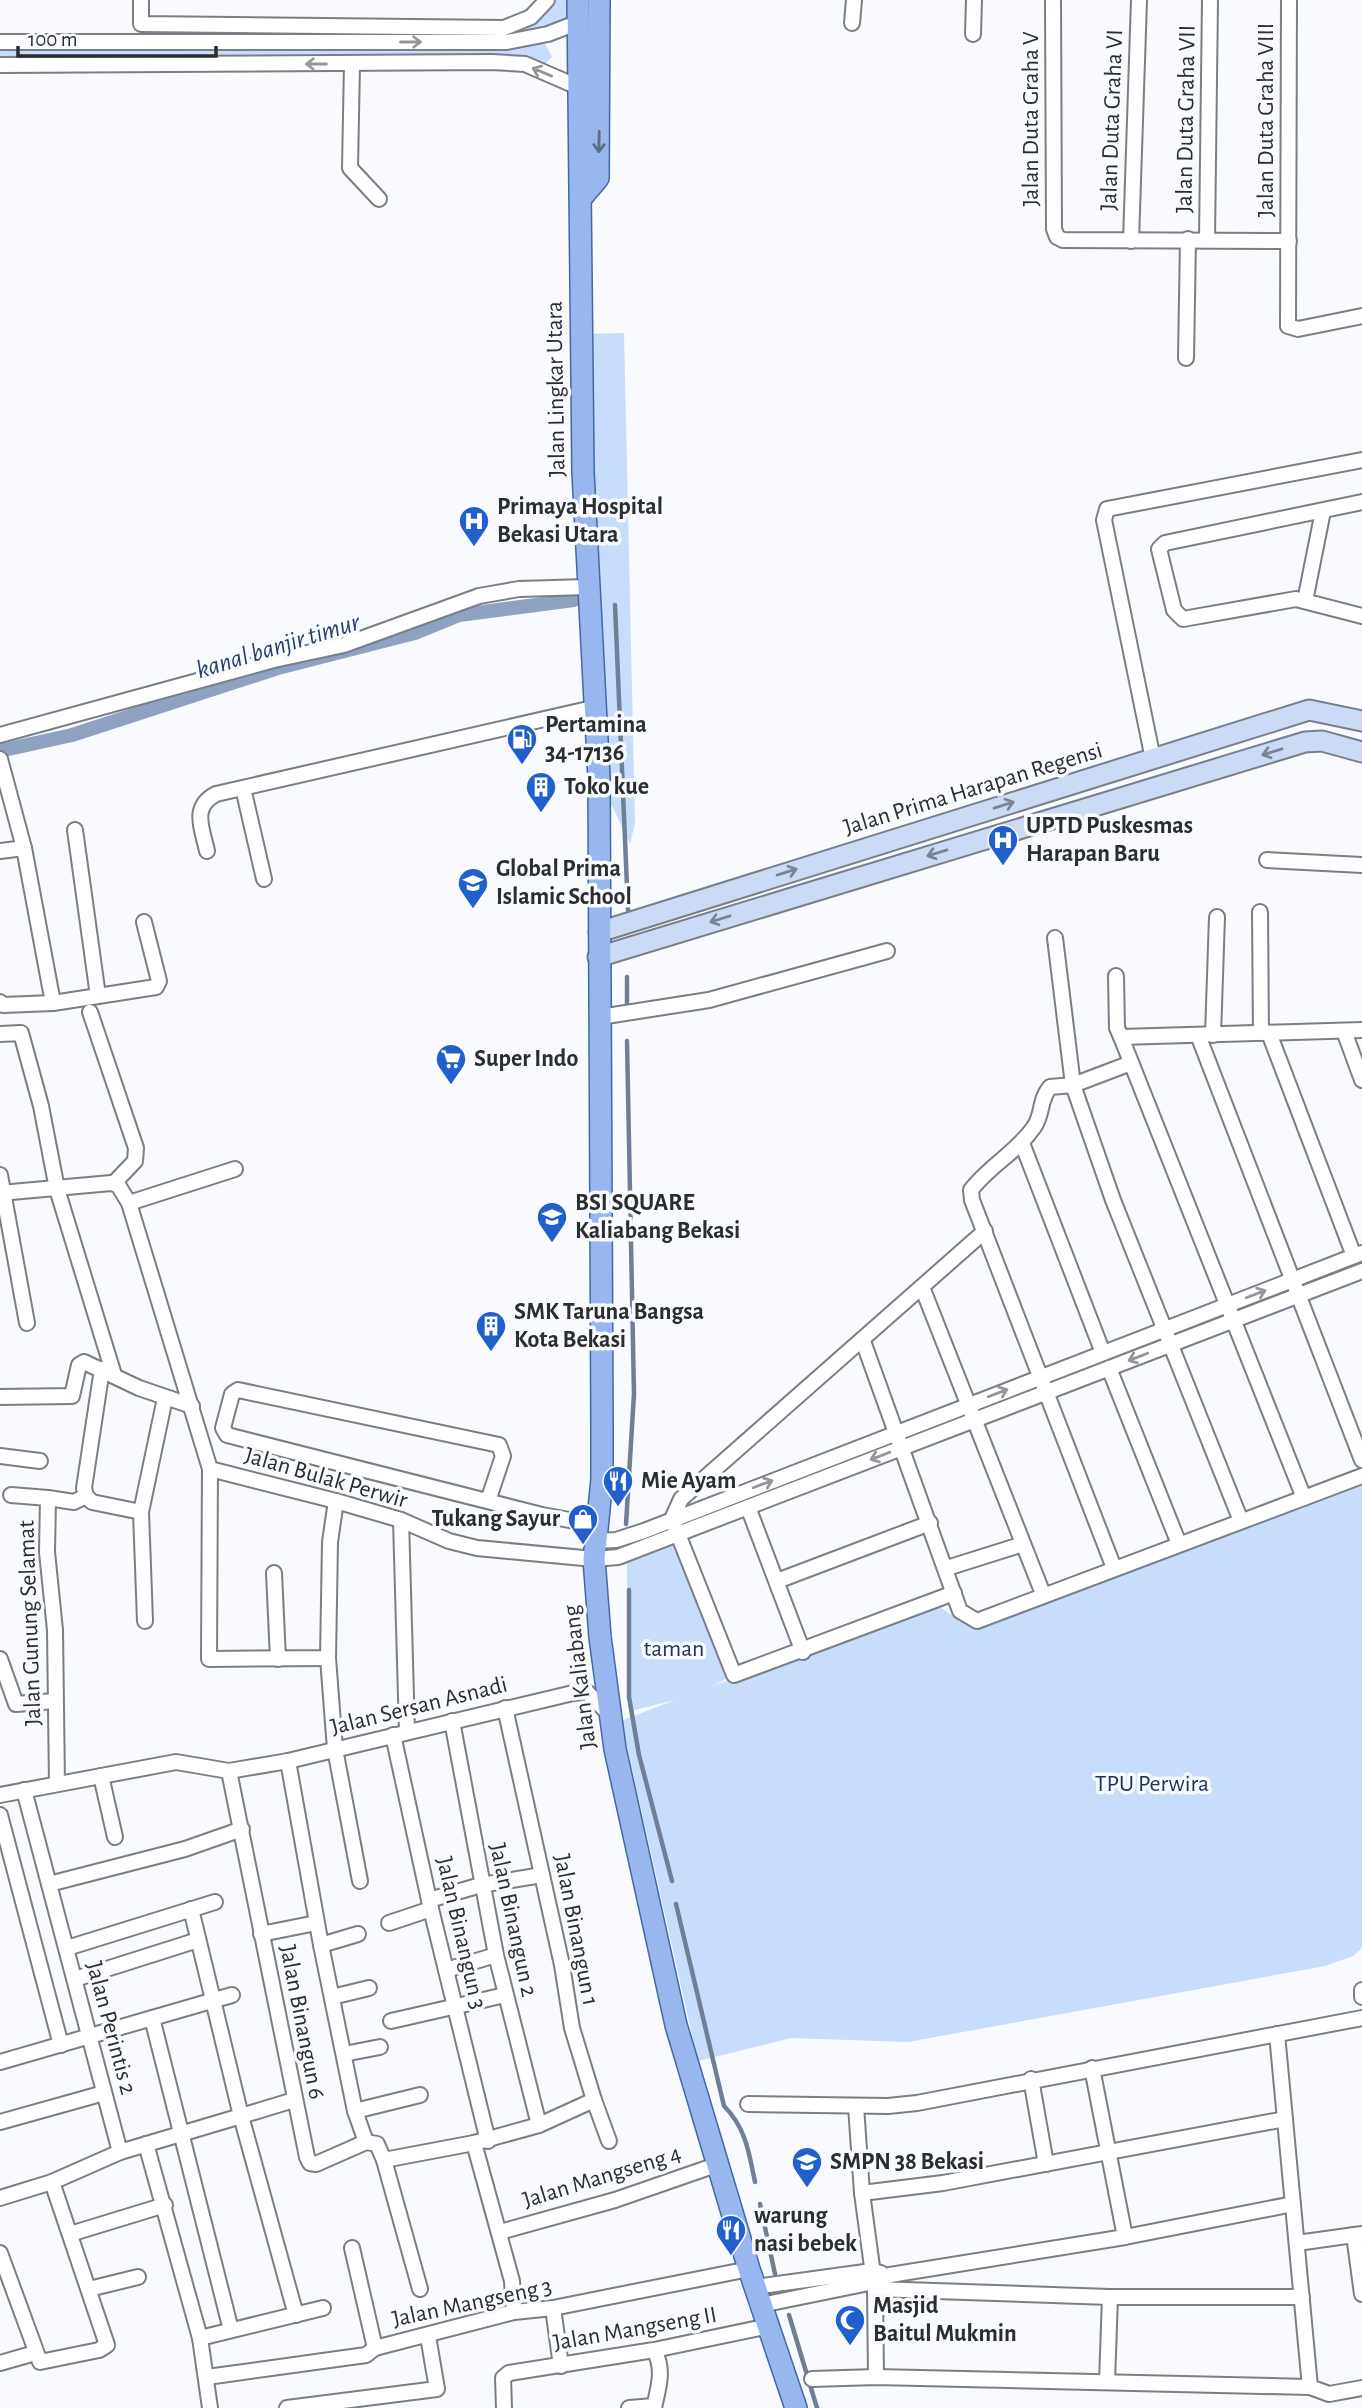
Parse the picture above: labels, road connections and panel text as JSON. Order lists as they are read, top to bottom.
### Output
{
  "streets": {
    "main road": ["Jalan Lingkar Utara", "Jalan Kaliabang"],
    "street": [
      "Jalan Duta Graha V",
      "Jalan Duta Graha VII",
      "Jalan Duta Graha VI",
      "Jalan Duta Graha VIII",
      "Jalan Prima Harapan Regensi",
      "Jalan Bulak Perwir",
      "Jalan Gunung Selamat",
      "Jalan Sersan Asnadi",
      "Jalan Binangun 2",
      "Jalan Binangun 1",
      "Jalan Binangun 3",
      "Jalan Binangun 6",
      "Jalan Perintis 2",
      "Jalan Mangseng 4",
      "Jalan Mangseng 3",
      "Jalan Mangseng II"
    ]
  },
  "crossings": [
    ["Jalan Duta Graha V", "Jalan Duta Graha VI"],
    ["Jalan Lingkar Utara", "Jalan Prima Harapan Regensi"],
    ["Jalan Lingkar Utara", "Jalan Kaliabang"],
    ["Jalan Prima Harapan Regensi", "Jalan Kaliabang"],
    ["Jalan Bulak Perwir", "Jalan Kaliabang"],
    ["Jalan Bulak Perwir", "Jalan Binangun 3"],
    ["Jalan Kaliabang", "Jalan Sersan Asnadi"],
    ["Jalan Kaliabang", "Jalan Mangseng 4"],
    ["Jalan Kaliabang", "Jalan Mangseng 3"],
    ["Jalan Kaliabang", "Jalan Mangseng II"],
    ["Jalan Sersan Asnadi", "Jalan Binangun 2"],
    ["Jalan Sersan Asnadi", "Jalan Binangun 1"],
    ["Jalan Sersan Asnadi", "Jalan Binangun 3"],
    ["Jalan Sersan Asnadi", "Jalan Binangun 6"],
    ["Jalan Binangun 3", "Jalan Mangseng 4"],
    ["Jalan Binangun 3", "Jalan Mangseng 3"]
  ],
  "water": ["kanal banjir timur"],
  "parks": ["taman", "TPU Perwira"],
  "places": {
    "hospital": ["Primaya Hospital Bekasi Utara", "UPTD Puskesmas Harapan Baru"],
    "fuel station": ["Pertamina 34-17136"],
    "building": ["Toko kue", "SMK Taruna Bangsa Kota Bekasi"],
    "school or university": ["Global Prima Islamic School", "BSI SQUARE Kaliabang Bekasi", "SMPN 38 Bekasi"],
    "supermarket": ["Super Indo"],
    "restaurant": ["Mie Ayam", "warung nasi bebek"],
    "shop": ["Tukang Sayur"],
    "mosque": ["Masjid Baitul Mukmin"]
  },
  "scale_bar": "100 m"
}
